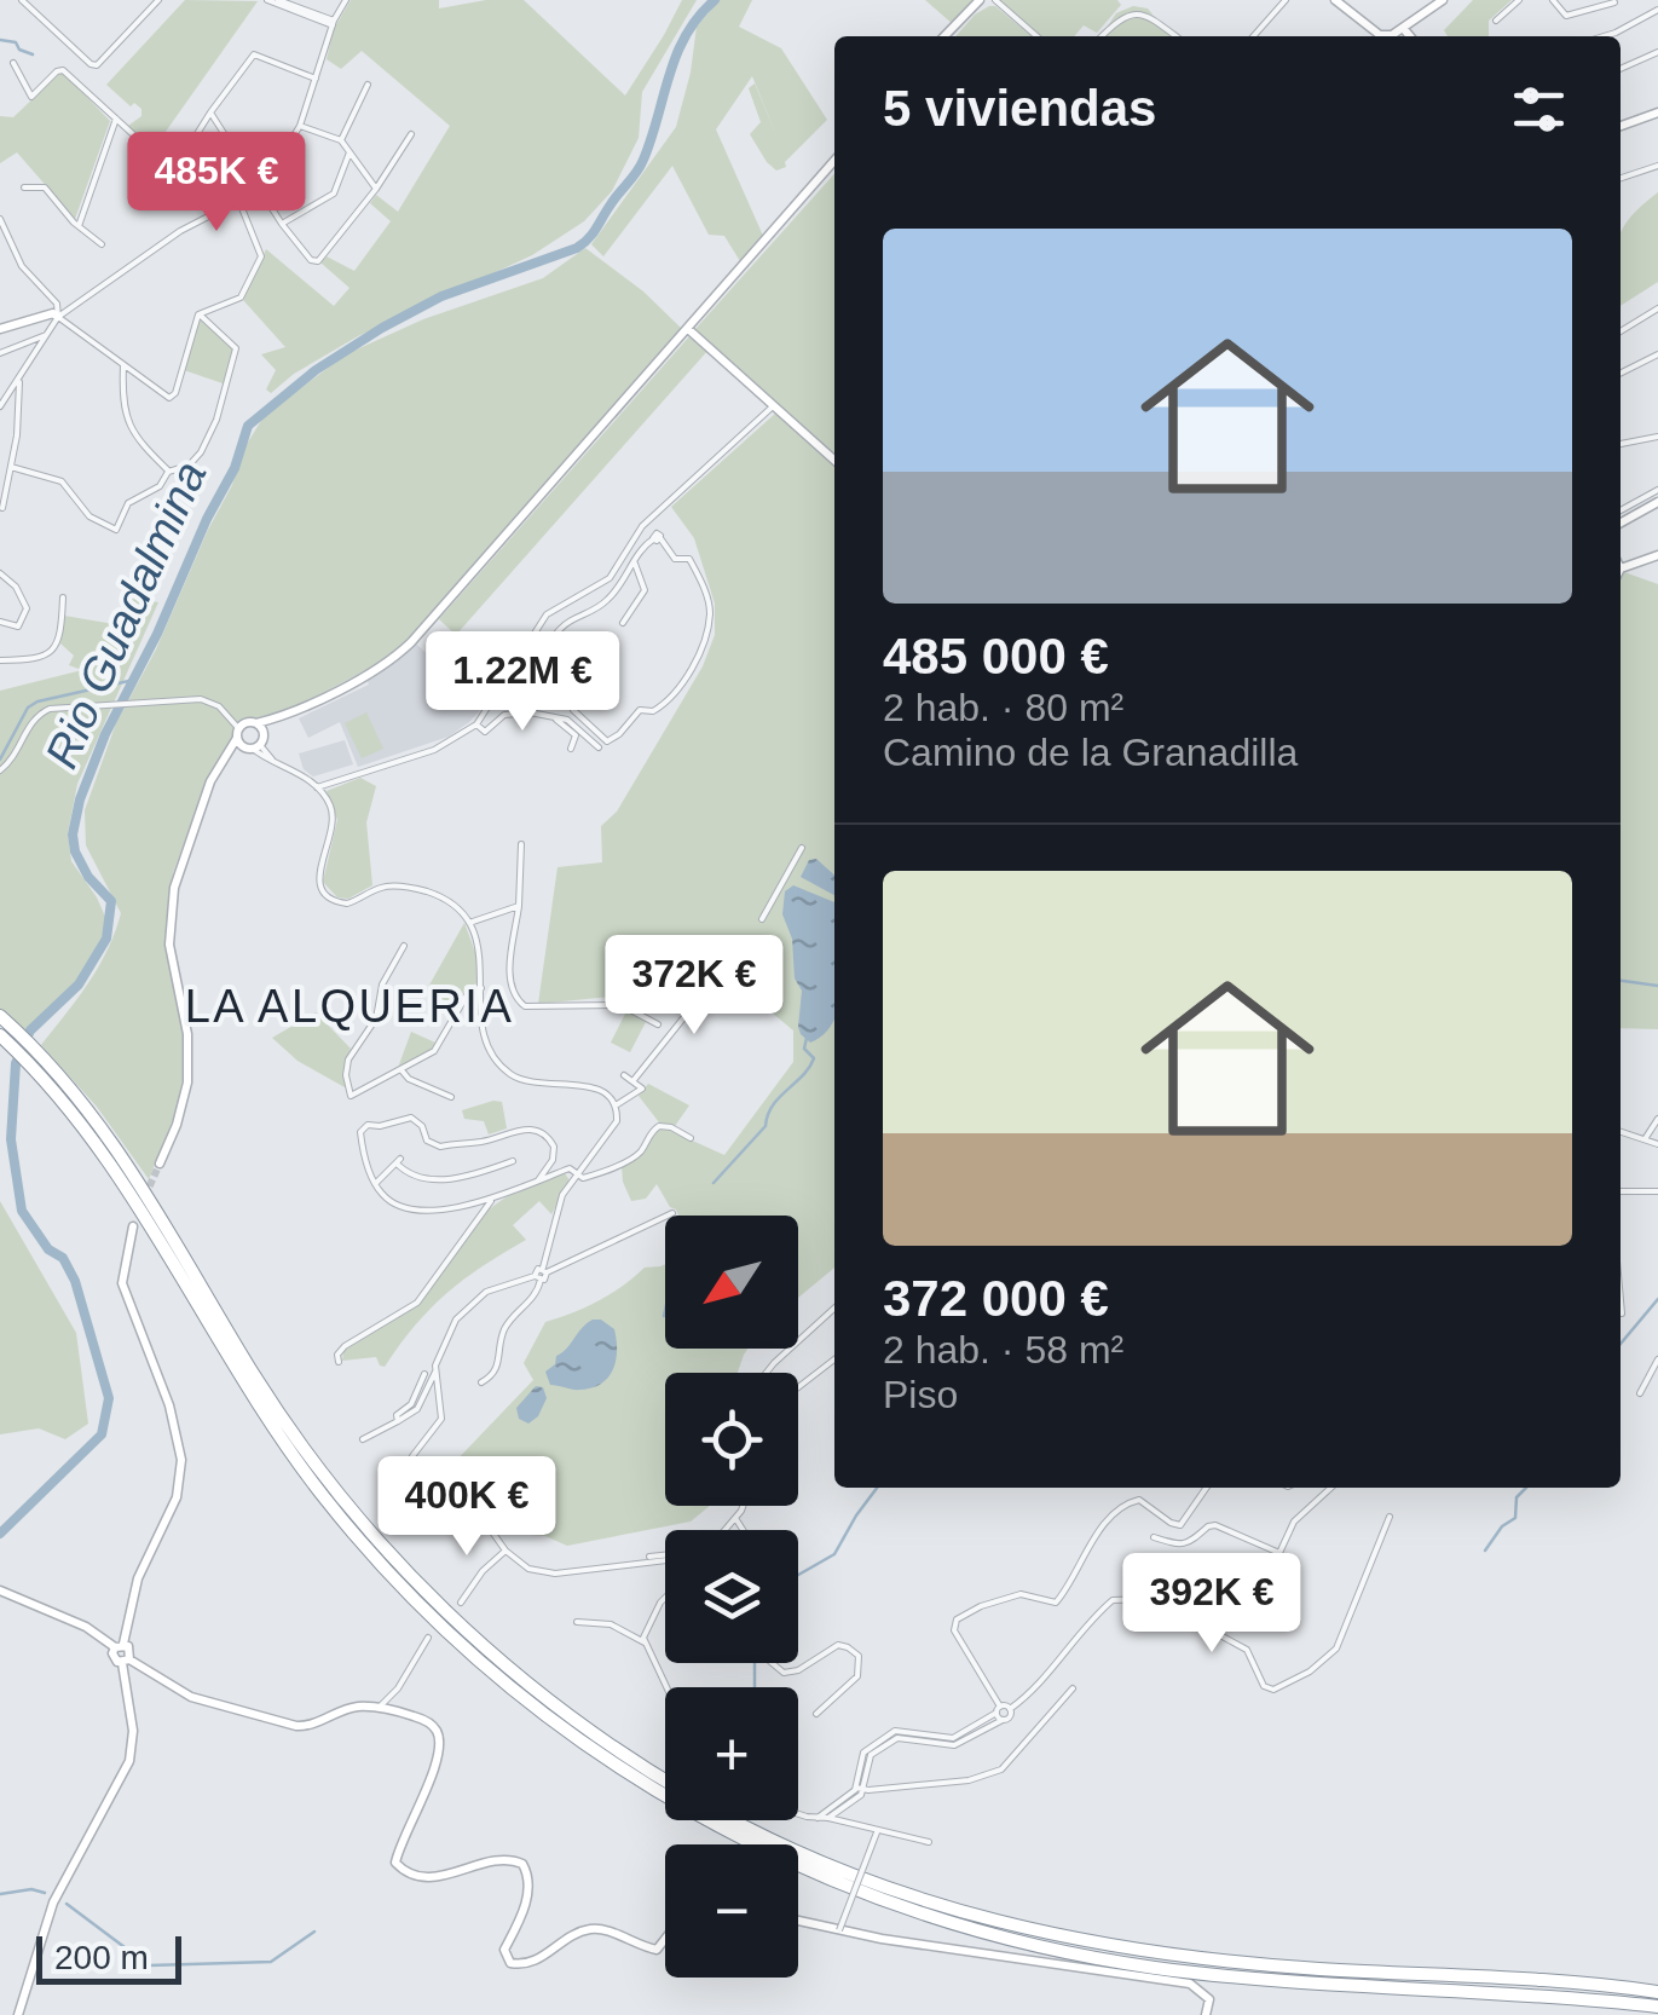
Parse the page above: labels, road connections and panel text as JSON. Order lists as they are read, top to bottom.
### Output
{
  "districts": ["LA ALQUERIA"],
  "water": ["Rio Guadalmina"],
  "scale_bar": "200 m",
  "north": "bottom left",
  "page": {
    "heading": "5 viviendas",
    "price": [
      "485K €",
      "1.22M €",
      "372K €",
      "400K €",
      "392K €"
    ],
    "list": [
      {
        "name": "485 000 €",
        "note": "2 hab. · 80 m² · Camino de la Granadilla"
      },
      {
        "name": "372 000 €",
        "note": "2 hab. · 58 m² · Piso"
      }
    ],
    "map_buttons": ["+", "−"],
    "scale": "200 m"
  }
}
